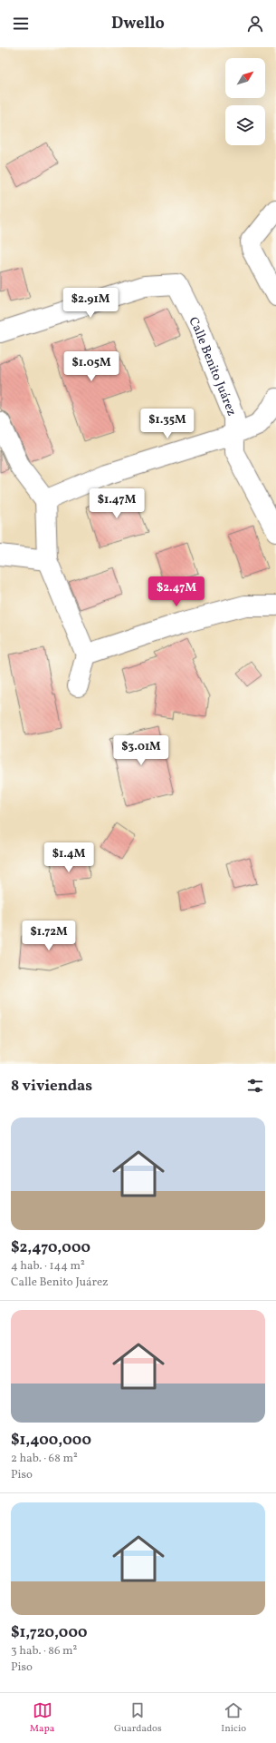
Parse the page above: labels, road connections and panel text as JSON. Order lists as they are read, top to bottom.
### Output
{
  "streets": {
    "street": ["Calle Benito Juárez"]
  },
  "north": "top right",
  "page": {
    "header": "Dwello",
    "price": [
      "$2.91M",
      "$1.05M",
      "$1.35M",
      "$1.47M",
      "$2.47M",
      "$3.01M",
      "$1.4M",
      "$1.72M"
    ],
    "heading": "8 viviendas",
    "list": [
      {
        "name": "$2,470,000",
        "note": "4 hab. · 144 m² · Calle Benito Juárez"
      },
      {
        "name": "$1,400,000",
        "note": "2 hab. · 68 m² · Piso"
      },
      {
        "name": "$1,720,000",
        "note": "3 hab. · 86 m² · Piso"
      }
    ],
    "tabs": ["Mapa", "Guardados", "Inicio"]
  }
}
